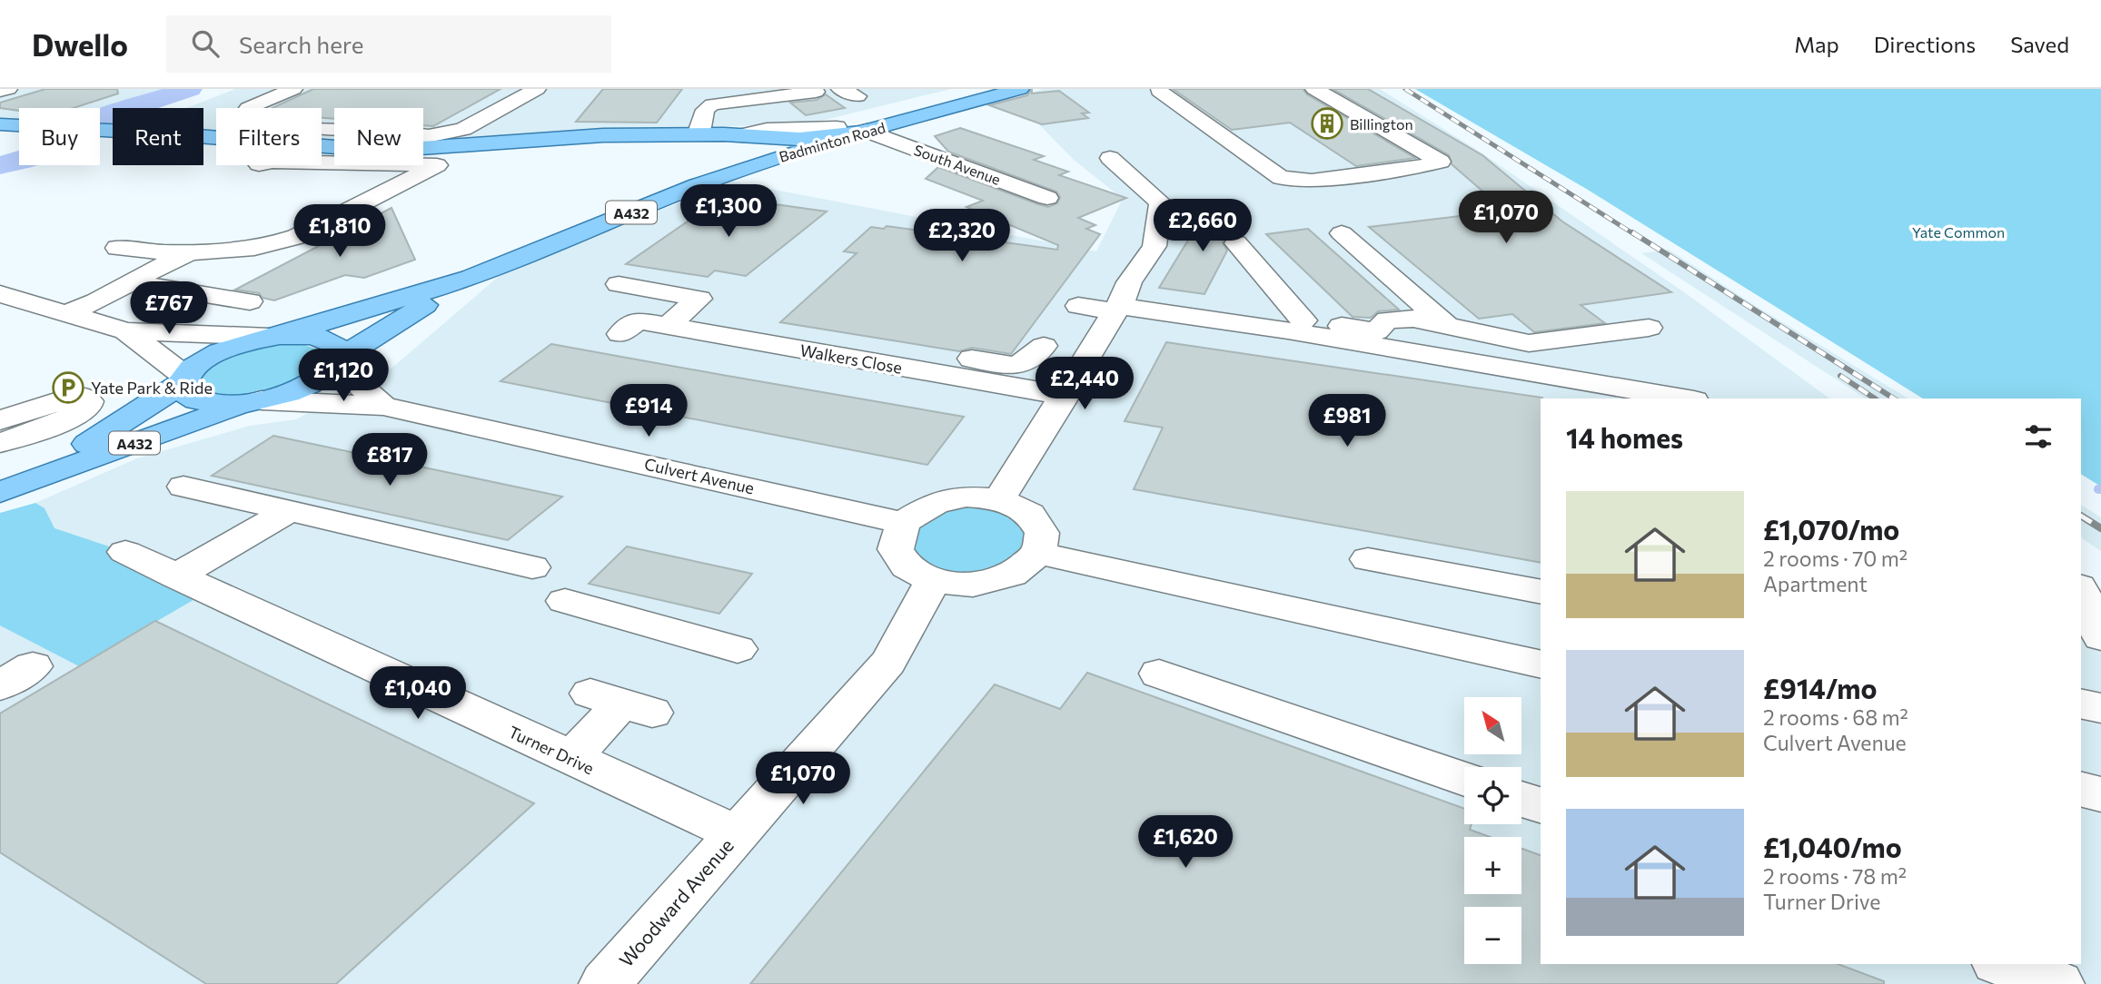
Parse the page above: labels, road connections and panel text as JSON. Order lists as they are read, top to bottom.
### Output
{
  "streets": {
    "main road": ["Badminton Road", "A432"],
    "street": [
      "South Avenue",
      "Walkers Close",
      "Culvert Avenue",
      "Turner Drive",
      "Woodward Avenue"
    ]
  },
  "crossings": [
    ["Badminton Road", "South Avenue"],
    ["Badminton Road", "A432"],
    ["Badminton Road", "Culvert Avenue"],
    ["A432", "Culvert Avenue"],
    ["Culvert Avenue", "Woodward Avenue"],
    ["Turner Drive", "Woodward Avenue"]
  ],
  "parks": ["Yate Common"],
  "places": {
    "building": ["Billington"],
    "parking": ["Yate Park & Ride"]
  },
  "north": "top left",
  "page": {
    "header": "Dwello",
    "search": "Search here",
    "nav": ["Map", "Directions", "Saved"],
    "chip": [
      "Buy",
      "Rent",
      "Filters",
      "New"
    ],
    "price": [
      "£1,300",
      "£1,070",
      "£2,660",
      "£1,810",
      "£2,320",
      "£767",
      "£1,120",
      "£2,440",
      "£914",
      "£981",
      "£817",
      "£1,040",
      "£1,070",
      "£1,620"
    ],
    "heading": "14 homes",
    "list": [
      {
        "name": "£1,070/mo",
        "note": "2 rooms · 70 m² · Apartment"
      },
      {
        "name": "£914/mo",
        "note": "2 rooms · 68 m² · Culvert Avenue"
      },
      {
        "name": "£1,040/mo",
        "note": "2 rooms · 78 m² · Turner Drive"
      }
    ],
    "map_buttons": ["+", "−"]
  }
}
